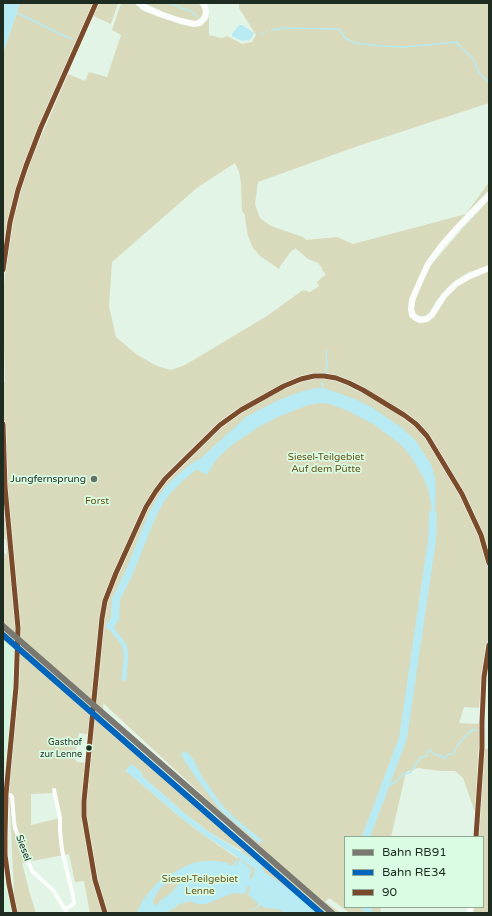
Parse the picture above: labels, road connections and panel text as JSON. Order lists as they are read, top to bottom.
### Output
{
  "streets": {
    "main road": ["Siesel"]
  },
  "parks": ["Siesel-Teilgebiet Auf dem Pütte", "Forst", "Siesel-Teilgebiet Lenne"],
  "places": ["Jungfernsprung", "Gasthof zur Lenne"],
  "lines": ["transit line 90", "rail line RB91", "rail line RE34"],
  "legend": ["Bahn RB91", "Bahn RE34", "90"]
}
